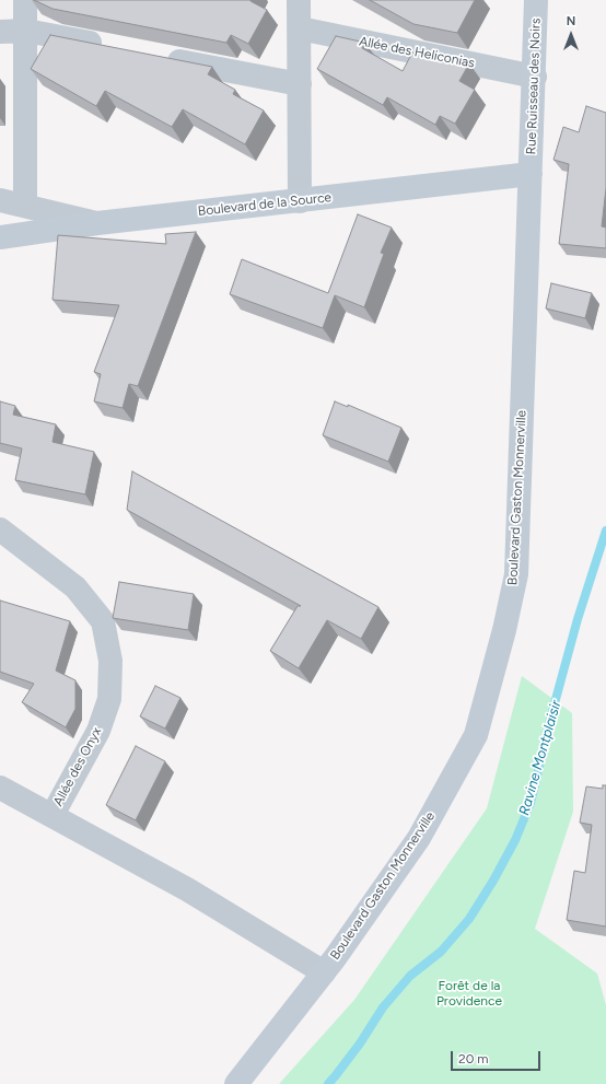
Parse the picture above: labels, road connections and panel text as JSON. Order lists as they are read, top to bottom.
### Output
{
  "streets": {
    "street": [
      "Allée des Heliconias",
      "Rue Ruisseau des Noirs",
      "Boulevard de la Source",
      "Boulevard Gaston Monnerville",
      "Allée des Onyx"
    ]
  },
  "crossings": [
    ["Allée des Heliconias", "Rue Ruisseau des Noirs"],
    ["Rue Ruisseau des Noirs", "Boulevard de la Source"],
    ["Rue Ruisseau des Noirs", "Boulevard Gaston Monnerville"],
    ["Boulevard de la Source", "Boulevard Gaston Monnerville"]
  ],
  "water": ["Ravine Montplaisir"],
  "parks": ["Forêt de la Providence"],
  "scale_bar": "20 m",
  "north": "top"
}
